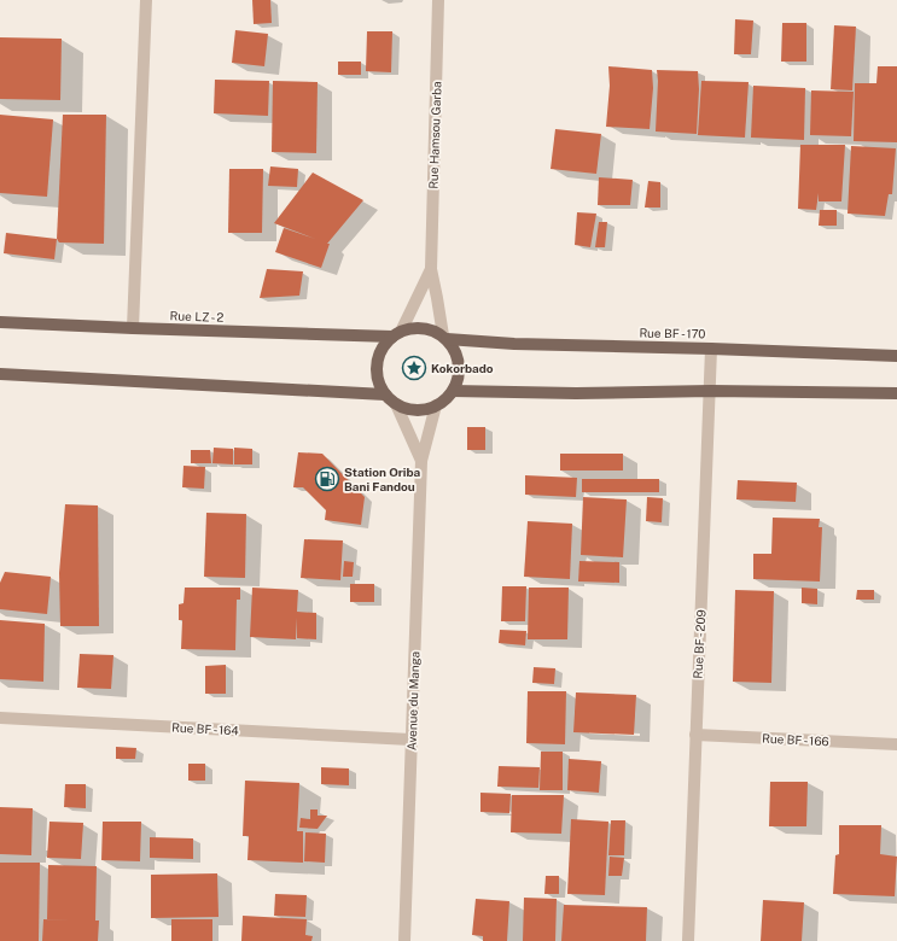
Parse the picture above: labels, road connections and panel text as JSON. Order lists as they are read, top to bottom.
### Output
{
  "streets": {
    "main road": ["Rue LZ - 2", "Rue BF - 170"],
    "street": [
      "Rue Hamsou Garba",
      "Rue BF - 209",
      "Avenue du Manga",
      "Rue BF - 164",
      "Rue BF - 166"
    ]
  },
  "crossings": [
    ["Rue LZ - 2", "Rue BF - 170"],
    ["Rue BF - 170", "Rue BF - 209"],
    ["Rue BF - 209", "Rue BF - 166"],
    ["Avenue du Manga", "Rue BF - 164"]
  ],
  "places": {
    "place": ["Kokorbado"],
    "fuel station": ["Station Oriba Bani Fandou"]
  }
}
